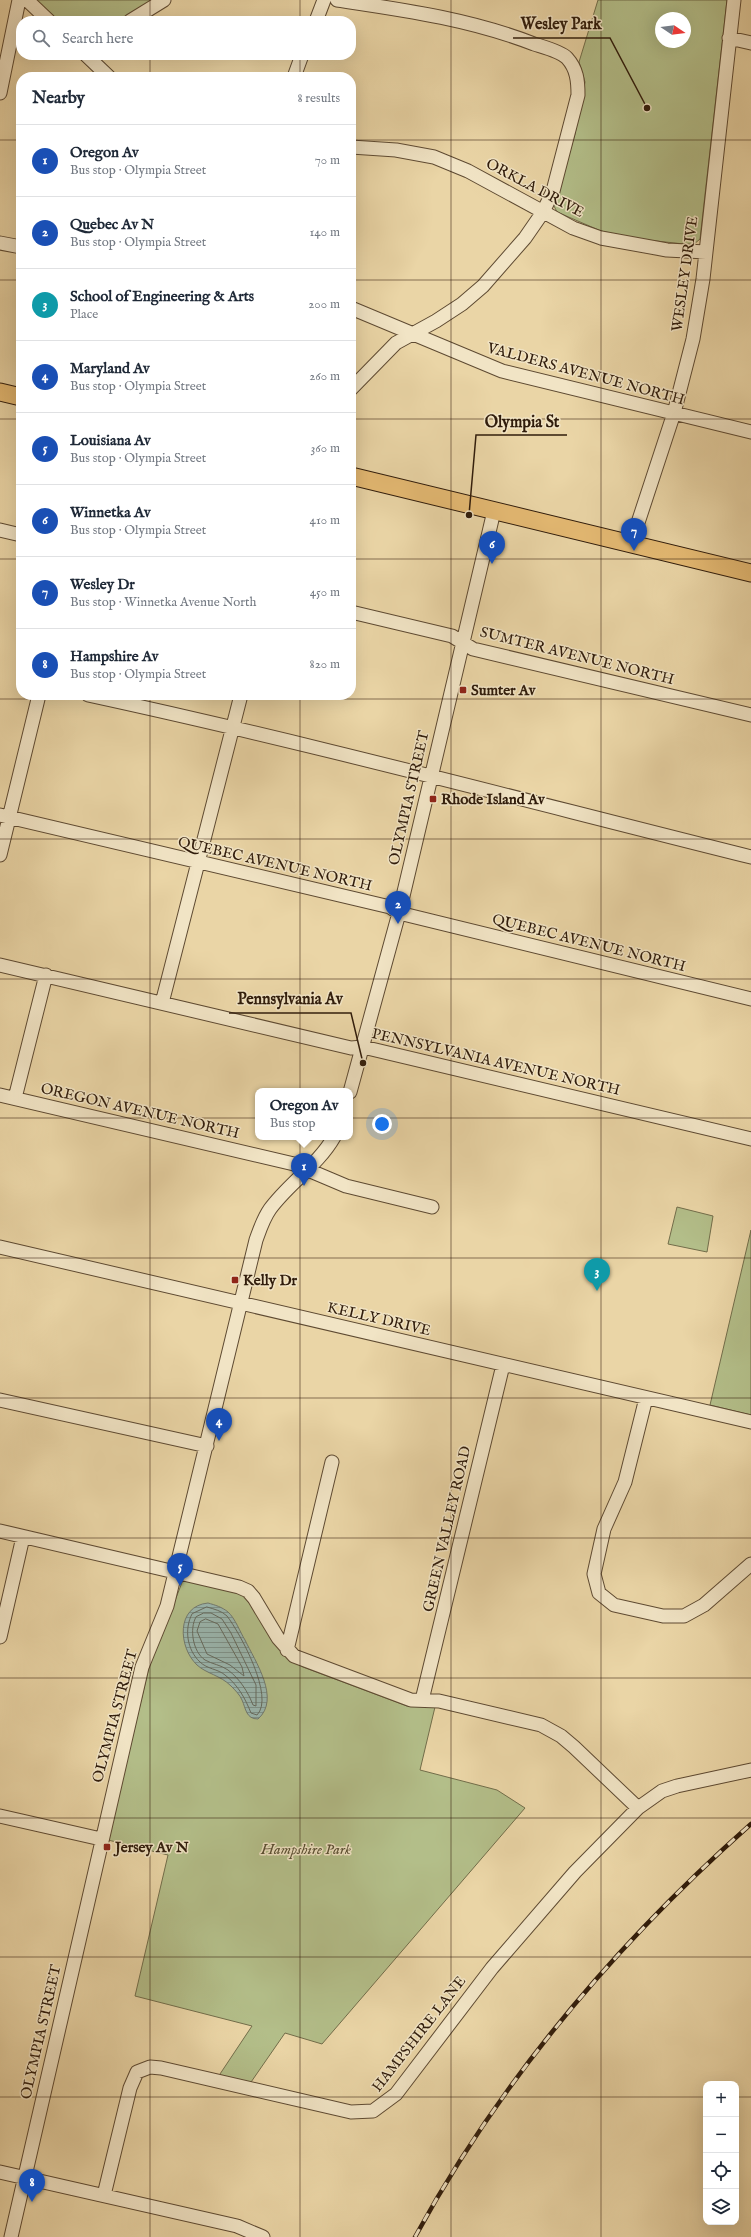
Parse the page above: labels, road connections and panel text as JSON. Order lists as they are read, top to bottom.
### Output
{
  "streets": {
    "street": [
      "ORKLA DRIVE",
      "WESLEY DRIVE",
      "VALDERS AVENUE NORTH",
      "SUMTER AVENUE NORTH",
      "OLYMPIA STREET",
      "QUEBEC AVENUE NORTH",
      "PENNSYLVANIA AVENUE NORTH",
      "OREGON AVENUE NORTH",
      "KELLY DRIVE",
      "GREEN VALLEY ROAD",
      "HAMPSHIRE LANE"
    ]
  },
  "crossings": [
    ["ORKLA DRIVE", "WESLEY DRIVE"],
    ["WESLEY DRIVE", "VALDERS AVENUE NORTH"],
    ["SUMTER AVENUE NORTH", "OLYMPIA STREET"],
    ["OLYMPIA STREET", "QUEBEC AVENUE NORTH"],
    ["OLYMPIA STREET", "PENNSYLVANIA AVENUE NORTH"],
    ["OLYMPIA STREET", "OREGON AVENUE NORTH"],
    ["OLYMPIA STREET", "KELLY DRIVE"],
    ["KELLY DRIVE", "GREEN VALLEY ROAD"]
  ],
  "parks": ["Hampshire Park"],
  "places": {
    "other": ["Wesley Park", "Olympia St", "Pennsylvania Av"],
    "transit": [
      "Sumter Av",
      "Rhode Island Av",
      "Kelly Dr",
      "Jersey Av N"
    ]
  },
  "north": "right",
  "page": {
    "search": "Search here",
    "heading": ["Nearby", "8 results"],
    "list": [
      {
        "mark": "1",
        "name": "Oregon Av",
        "note": "Bus stop · Olympia Street",
        "value": "70 m"
      },
      {
        "mark": "2",
        "name": "Quebec Av N",
        "note": "Bus stop · Olympia Street",
        "value": "140 m"
      },
      {
        "mark": "3",
        "name": "School of Engineering & Arts",
        "note": "Place",
        "value": "200 m"
      },
      {
        "mark": "4",
        "name": "Maryland Av",
        "note": "Bus stop · Olympia Street",
        "value": "260 m"
      },
      {
        "mark": "5",
        "name": "Louisiana Av",
        "note": "Bus stop · Olympia Street",
        "value": "360 m"
      },
      {
        "mark": "6",
        "name": "Winnetka Av",
        "note": "Bus stop · Olympia Street",
        "value": "410 m"
      },
      {
        "mark": "7",
        "name": "Wesley Dr",
        "note": "Bus stop · Winnetka Avenue North",
        "value": "450 m"
      },
      {
        "mark": "8",
        "name": "Hampshire Av",
        "note": "Bus stop · Olympia Street",
        "value": "820 m"
      }
    ],
    "pins": [
      "7",
      "6",
      "2",
      "1",
      "3",
      "4",
      "5",
      "8"
    ],
    "popup": ["Oregon Av", "Bus stop"],
    "map_buttons": ["+", "−"]
  }
}
